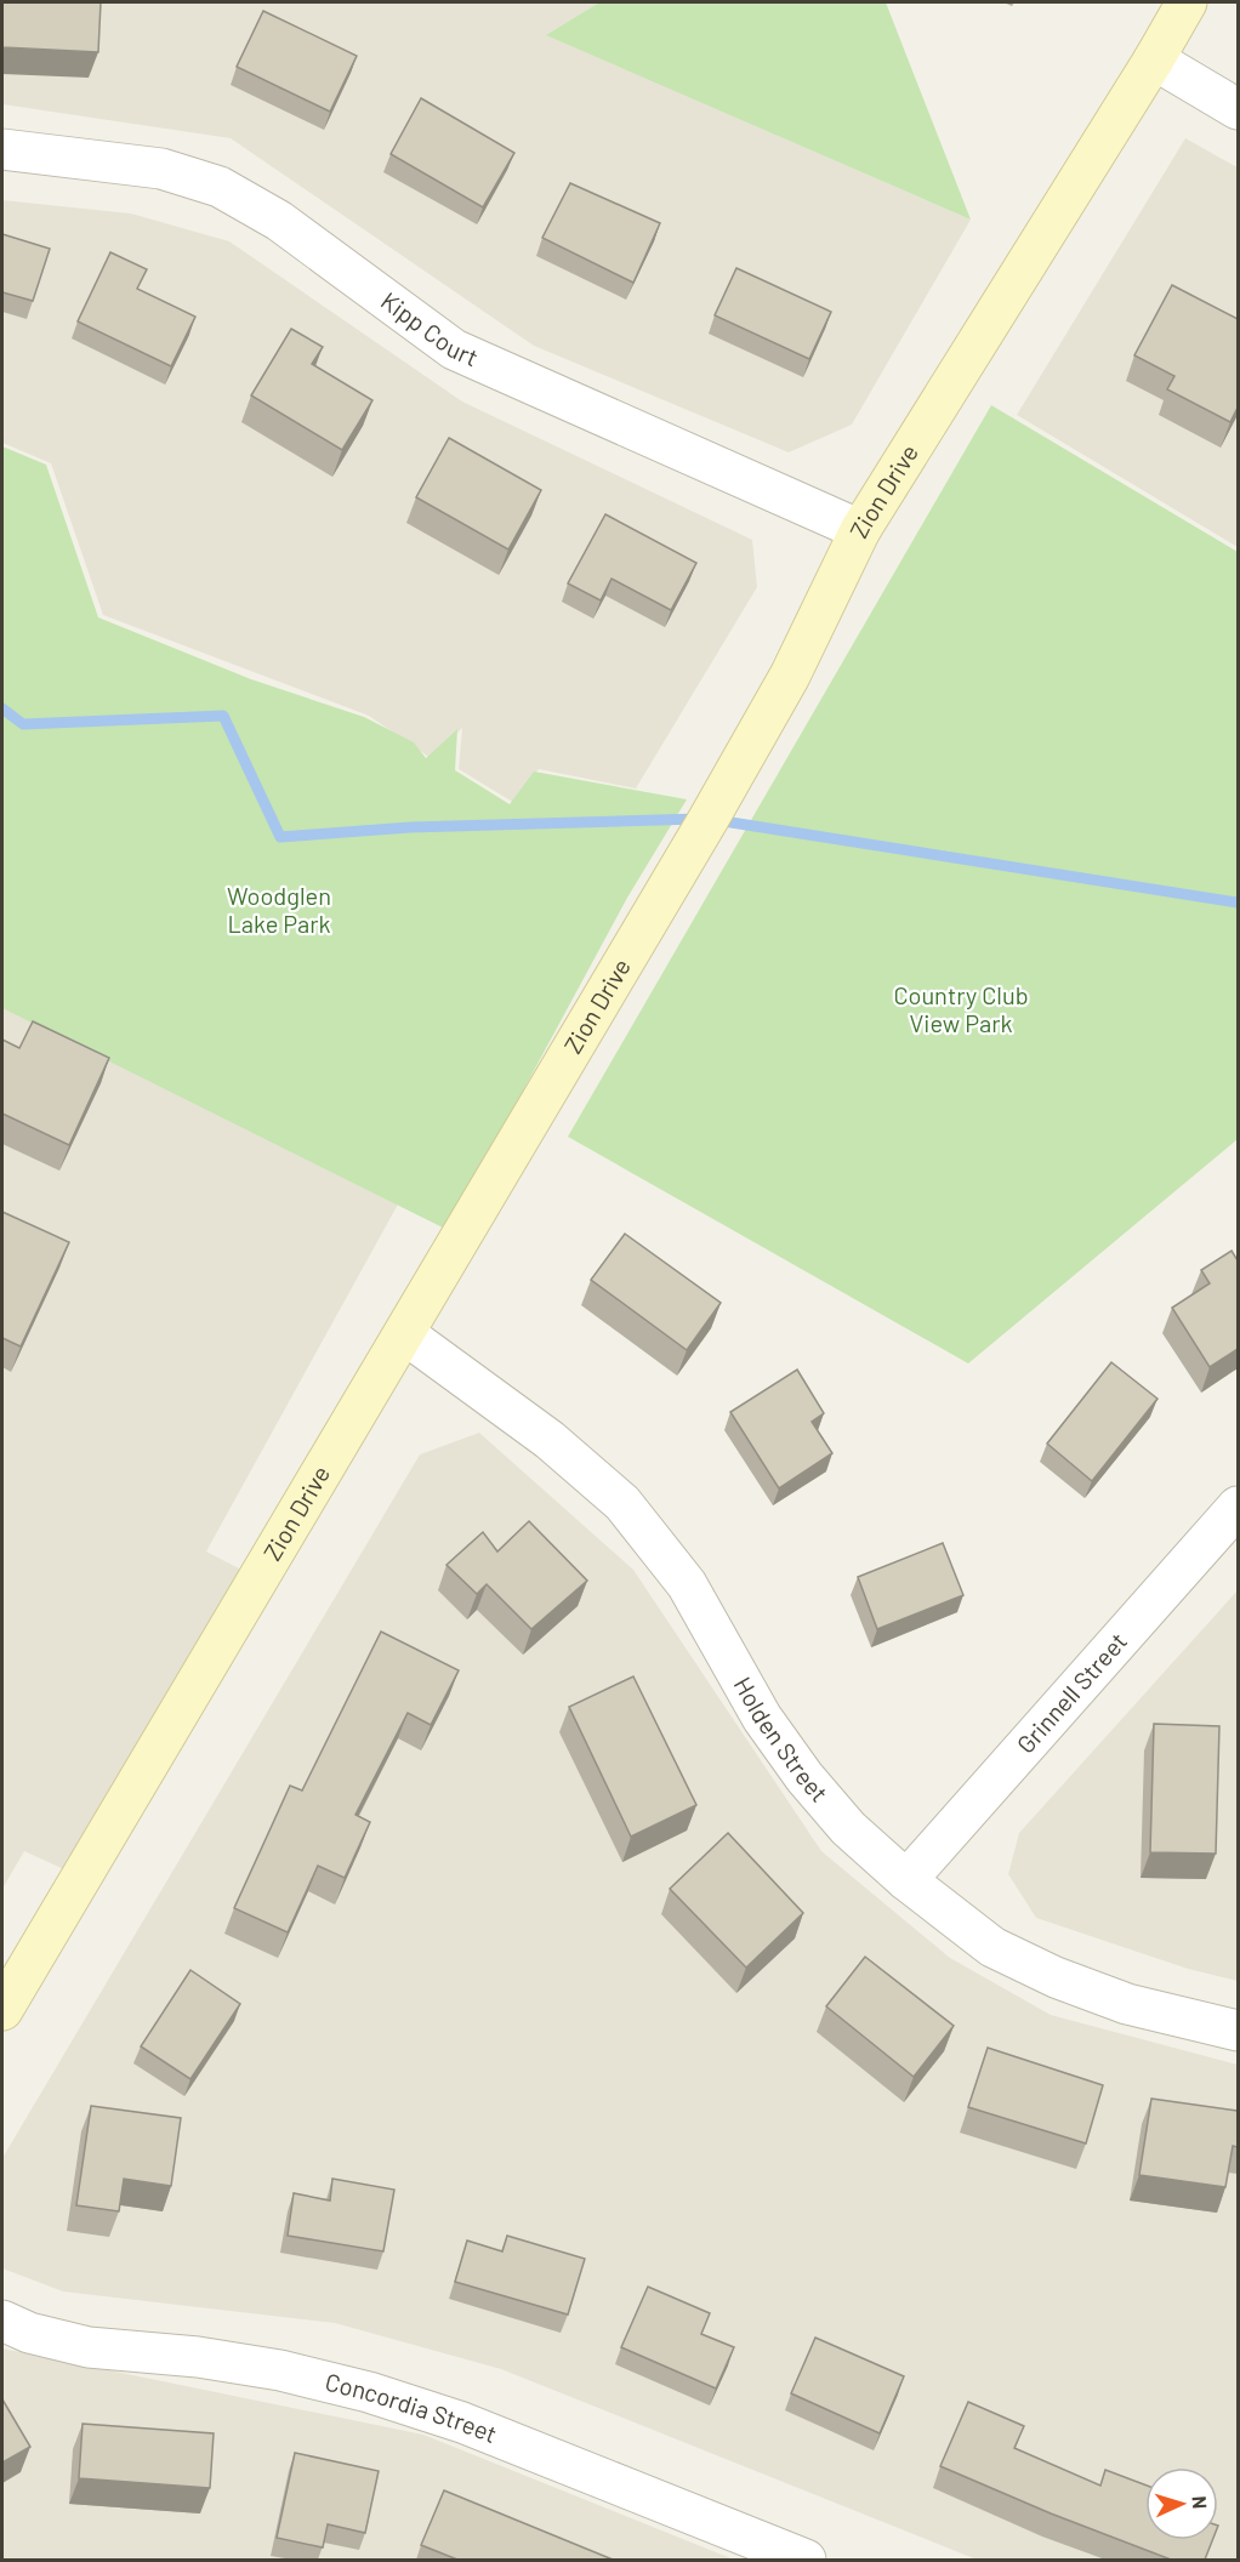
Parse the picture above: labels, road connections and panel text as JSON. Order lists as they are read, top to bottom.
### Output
{
  "streets": {
    "main road": ["Zion Drive"],
    "street": [
      "Kipp Court",
      "Grinnell Street",
      "Holden Street",
      "Concordia Street"
    ]
  },
  "crossings": [
    ["Kipp Court", "Zion Drive"],
    ["Zion Drive", "Holden Street"],
    ["Grinnell Street", "Holden Street"]
  ],
  "parks": ["Woodglen Lake Park", "Country Club View Park"],
  "north": "right"
}
